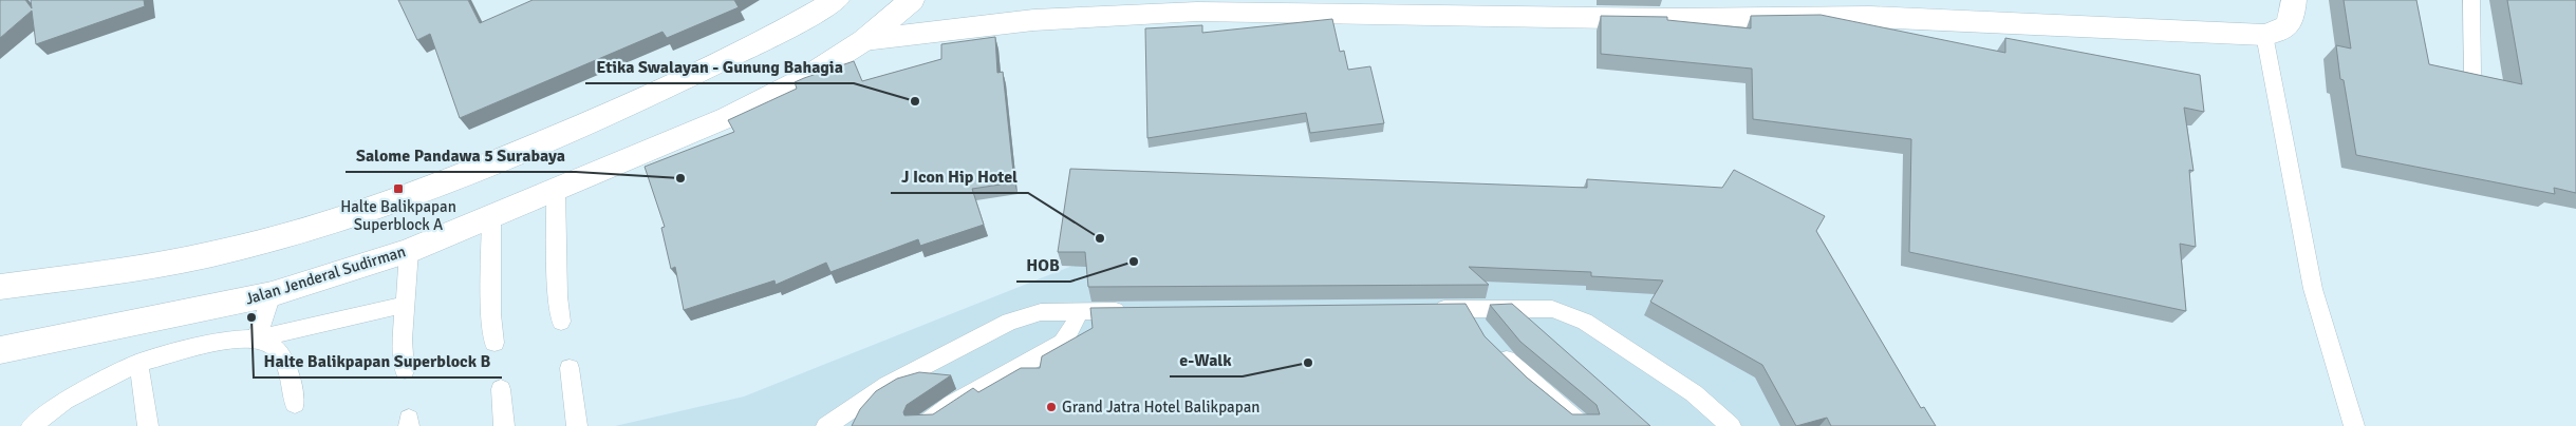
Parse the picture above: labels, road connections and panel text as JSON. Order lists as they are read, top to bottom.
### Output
{
  "streets": {
    "main road": ["Jalan Jenderal Sudirman"]
  },
  "places": {
    "other": [
      "Etika Swalayan - Gunung Bahagia",
      "Salome Pandawa 5 Surabaya",
      "J Icon Hip Hotel",
      "HOB",
      "Halte Balikpapan Superblock B",
      "e-Walk",
      "Grand Jatra Hotel Balikpapan"
    ],
    "transit": ["Halte Balikpapan Superblock A"]
  }
}
